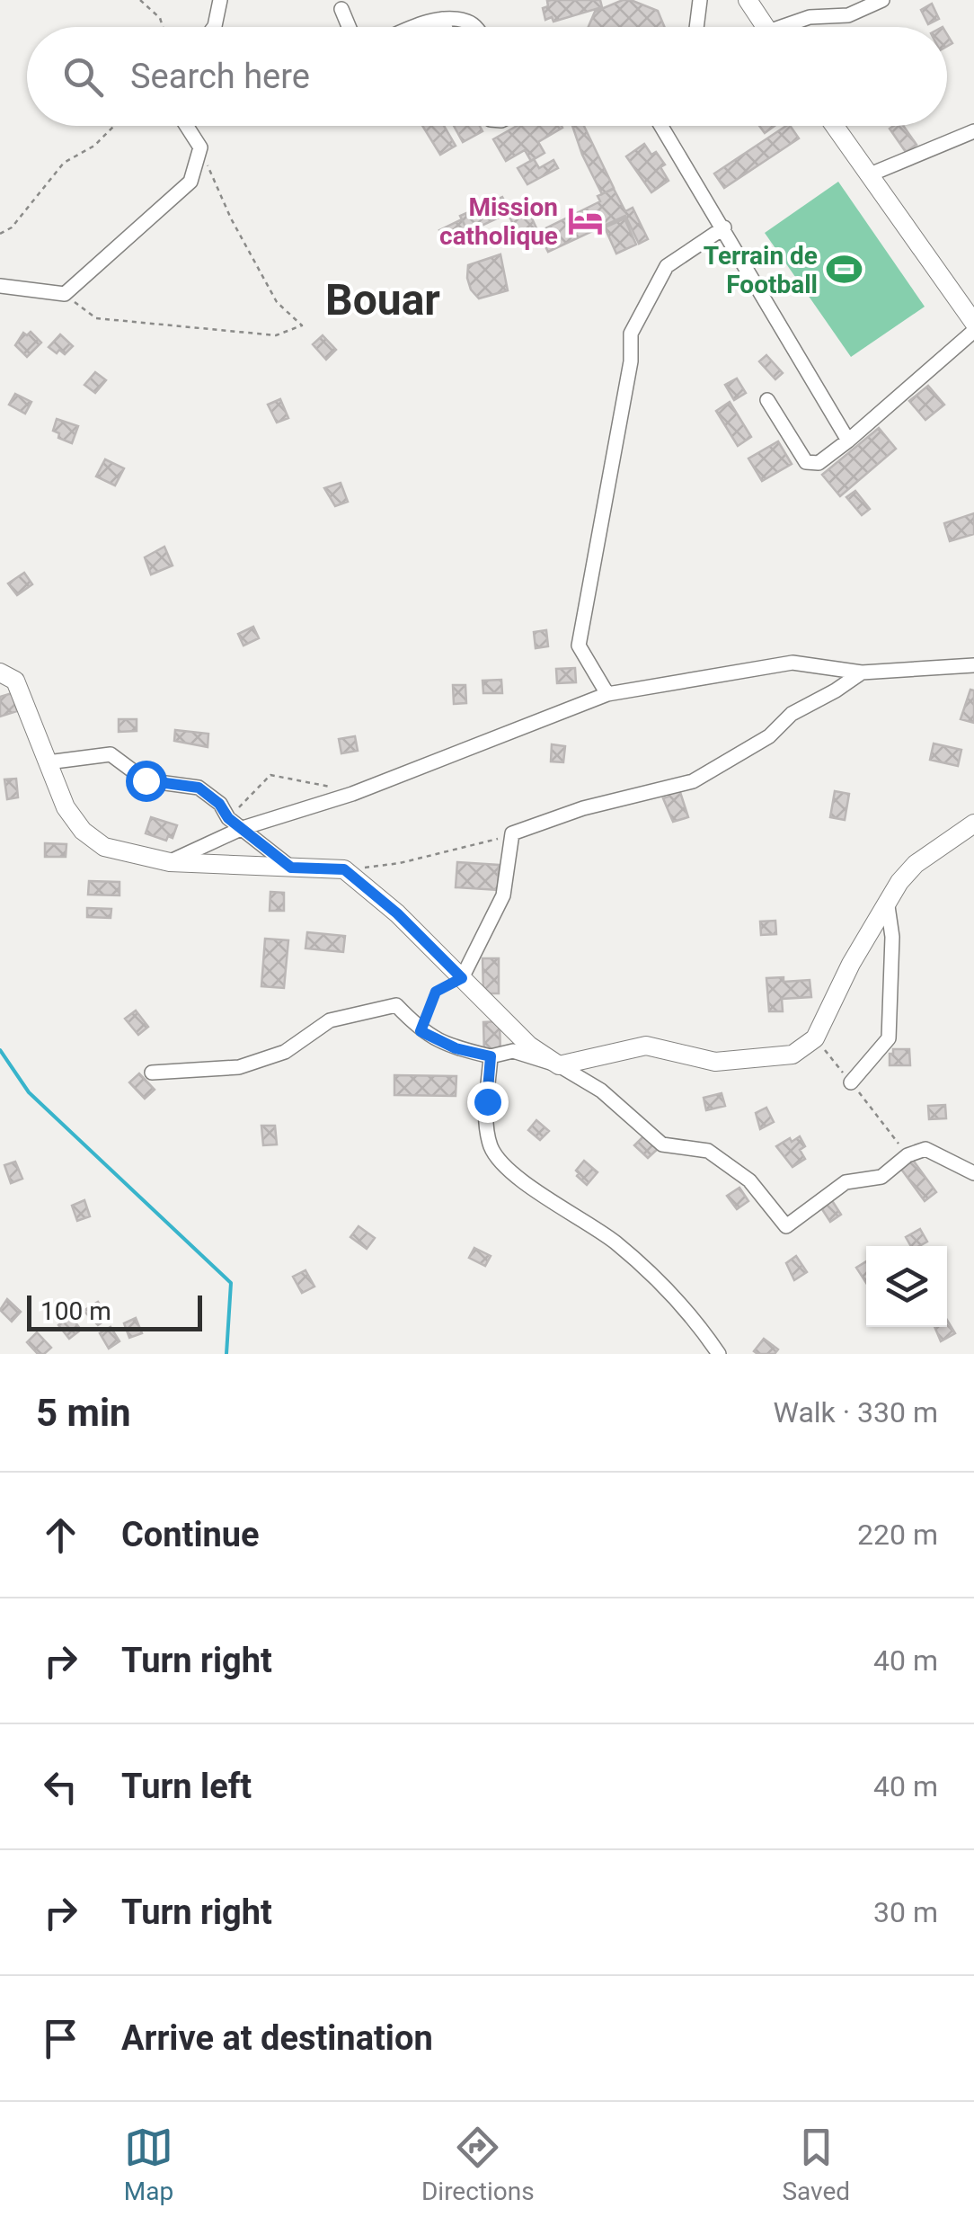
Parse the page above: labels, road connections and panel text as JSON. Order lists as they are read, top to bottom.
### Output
{
  "districts": ["Bouar"],
  "places": {
    "hotel": ["Mission catholique"],
    "sports": ["Terrain de Football"]
  },
  "scale_bar": "100 m",
  "page": {
    "search": "Search here",
    "scale": "100 m",
    "heading": ["5 min", "Walk · 330 m"],
    "list": [
      ["Continue", "220 m"],
      ["Turn right", "40 m"],
      ["Turn left", "40 m"],
      ["Turn right", "30 m"],
      "Arrive at destination"
    ],
    "nav": ["Map", "Directions", "Saved"]
  }
}
